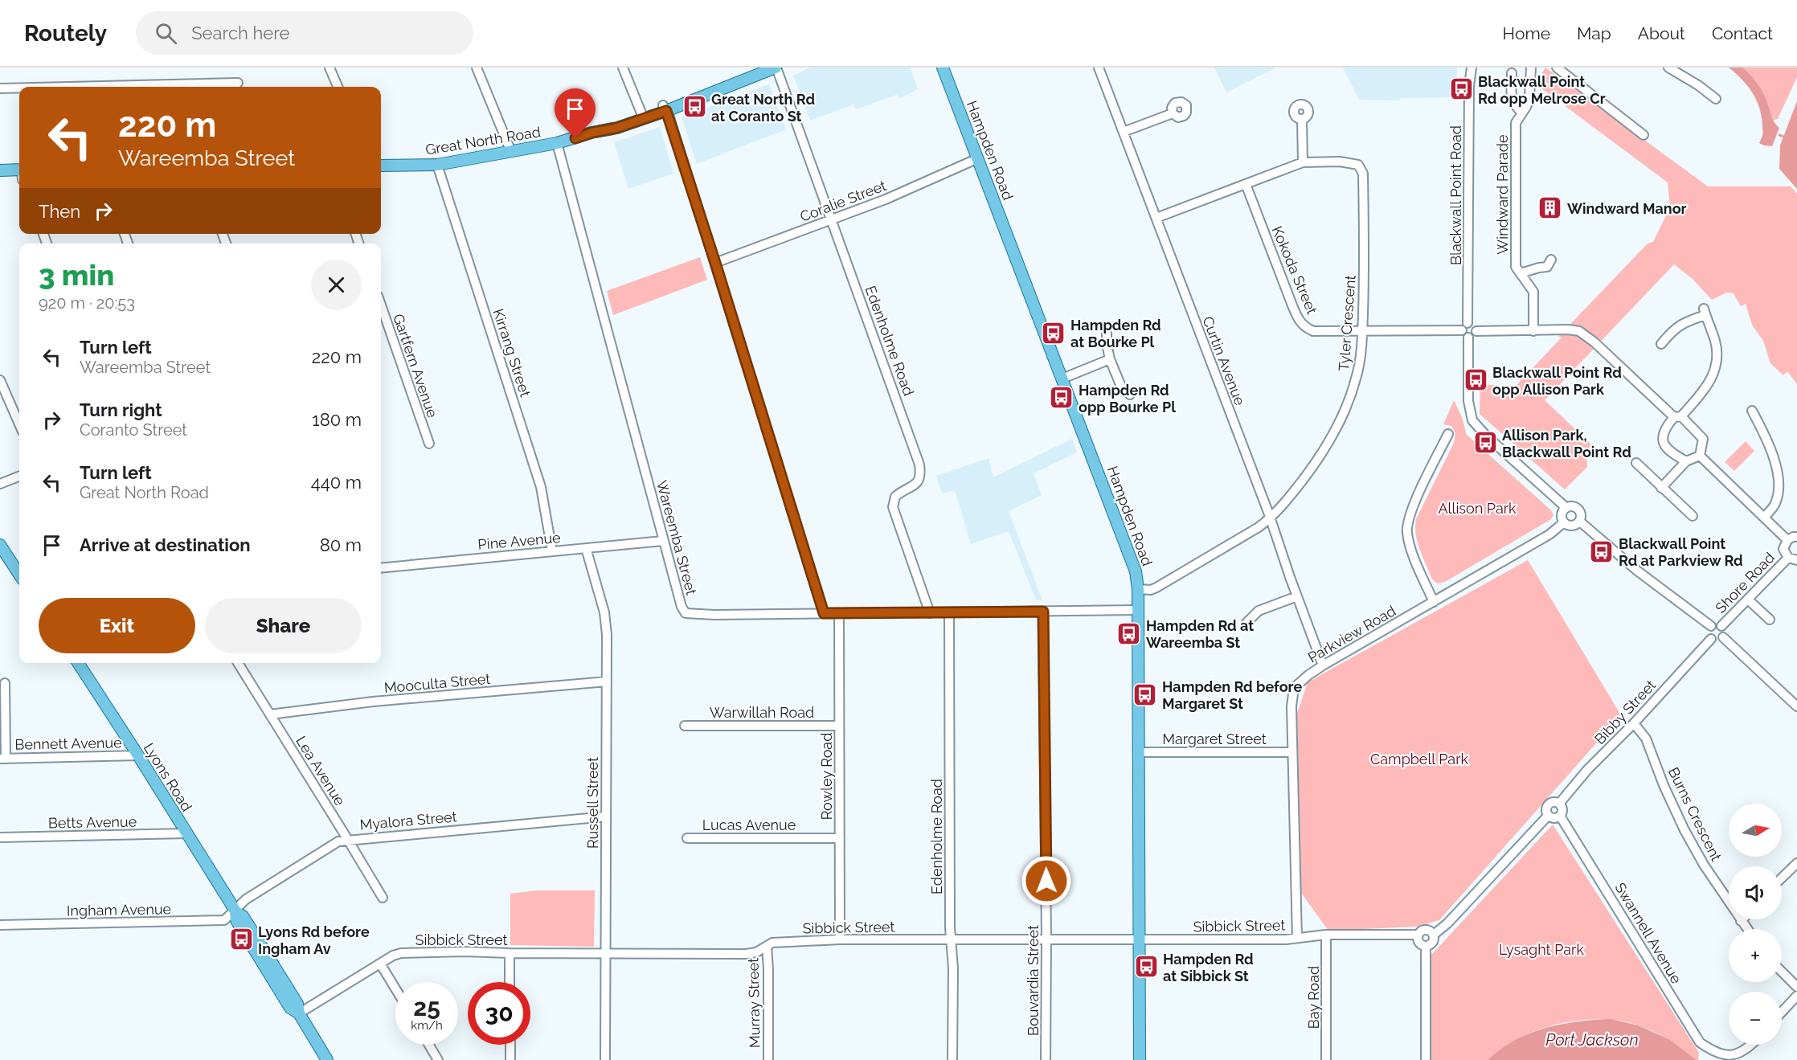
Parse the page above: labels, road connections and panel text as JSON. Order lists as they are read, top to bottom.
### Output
{
  "streets": {
    "main road": ["Great North Road", "Hampden Road", "Lyons Road"],
    "street": [
      "Windward Parade",
      "Blackwall Point Road",
      "Coralie Street",
      "Kokoda Street",
      "Tyler Crescent",
      "Edenholme Road",
      "Kirrang Street",
      "Curtin Avenue",
      "Gartfern Avenue",
      "Wareemba Street",
      "Pine Avenue",
      "Shore Road",
      "Parkview Road",
      "Mooculta Street",
      "Warwillah Road",
      "Bibby Street",
      "Margaret Street",
      "Bennett Avenue",
      "Lea Avenue",
      "Rowley Road",
      "Russell Street",
      "Burns Crescent",
      "Myalora Street",
      "Betts Avenue",
      "Lucas Avenue",
      "Ingham Avenue",
      "Sibbick Street",
      "Swannell Avenue",
      "Bouvardia Street",
      "Bay Road",
      "Murray Street"
    ]
  },
  "crossings": [
    ["Great North Road", "Edenholme Road"],
    ["Great North Road", "Kirrang Street"],
    ["Great North Road", "Wareemba Street"],
    ["Hampden Road", "Coralie Street"],
    ["Hampden Road", "Tyler Crescent"],
    ["Hampden Road", "Wareemba Street"],
    ["Hampden Road", "Margaret Street"],
    ["Hampden Road", "Sibbick Street"],
    ["Blackwall Point Road", "Kokoda Street"],
    ["Coralie Street", "Edenholme Road"],
    ["Kokoda Street", "Tyler Crescent"],
    ["Tyler Crescent", "Curtin Avenue"],
    ["Edenholme Road", "Wareemba Street"],
    ["Edenholme Road", "Sibbick Street"],
    ["Kirrang Street", "Pine Avenue"],
    ["Curtin Avenue", "Parkview Road"],
    ["Wareemba Street", "Pine Avenue"],
    ["Wareemba Street", "Rowley Road"],
    ["Wareemba Street", "Bouvardia Street"],
    ["Pine Avenue", "Russell Street"],
    ["Shore Road", "Bibby Street"],
    ["Parkview Road", "Margaret Street"],
    ["Parkview Road", "Sibbick Street"],
    ["Mooculta Street", "Lea Avenue"],
    ["Mooculta Street", "Russell Street"],
    ["Warwillah Road", "Rowley Road"],
    ["Bibby Street", "Burns Crescent"],
    ["Bibby Street", "Swannell Avenue"],
    ["Bennett Avenue", "Lyons Road"],
    ["Lea Avenue", "Myalora Street"],
    ["Rowley Road", "Lucas Avenue"],
    ["Rowley Road", "Sibbick Street"],
    ["Lyons Road", "Myalora Street"],
    ["Lyons Road", "Betts Avenue"],
    ["Lyons Road", "Ingham Avenue"],
    ["Lyons Road", "Sibbick Street"],
    ["Russell Street", "Myalora Street"],
    ["Russell Street", "Sibbick Street"],
    ["Myalora Street", "Ingham Avenue"],
    ["Sibbick Street", "Bouvardia Street"],
    ["Sibbick Street", "Bay Road"],
    ["Sibbick Street", "Murray Street"]
  ],
  "water": ["Port Jackson"],
  "parks": ["Allison Park", "Campbell Park", "Lysaght Park"],
  "places": {
    "bus stop": [
      "Blackwall Point Rd opp Melrose Cr",
      "Great North Rd at Coranto St",
      "Hampden Rd at Bourke Pl",
      "Blackwall Point Rd opp Allison Park",
      "Hampden Rd opp Bourke Pl",
      "Allison Park, Blackwall Point Rd",
      "Blackwall Point Rd at Parkview Rd",
      "Hampden Rd at Wareemba St",
      "Hampden Rd before Margaret St",
      "Lyons Rd before Ingham Av",
      "Hampden Rd at Sibbick St"
    ],
    "building": ["Windward Manor"]
  },
  "north": "right",
  "page": {
    "header": "Routely",
    "search": "Search here",
    "nav": [
      "Home",
      "Map",
      "About",
      "Contact"
    ],
    "turn": ["220 m", "Wareemba Street"],
    "then": "Then",
    "heading": ["3 min", "920 m · 20:53"],
    "list": [
      {
        "name": "Turn left",
        "note": "Wareemba Street",
        "value": "220 m"
      },
      {
        "name": "Turn right",
        "note": "Coranto Street",
        "value": "180 m"
      },
      {
        "name": "Turn left",
        "note": "Great North Road",
        "value": "440 m"
      },
      {
        "name": "Arrive at destination",
        "value": "80 m"
      }
    ],
    "buttons": ["Exit", "Share"],
    "map_buttons": ["+", "−"],
    "speed": "25 km/h",
    "limit": "30"
  }
}
